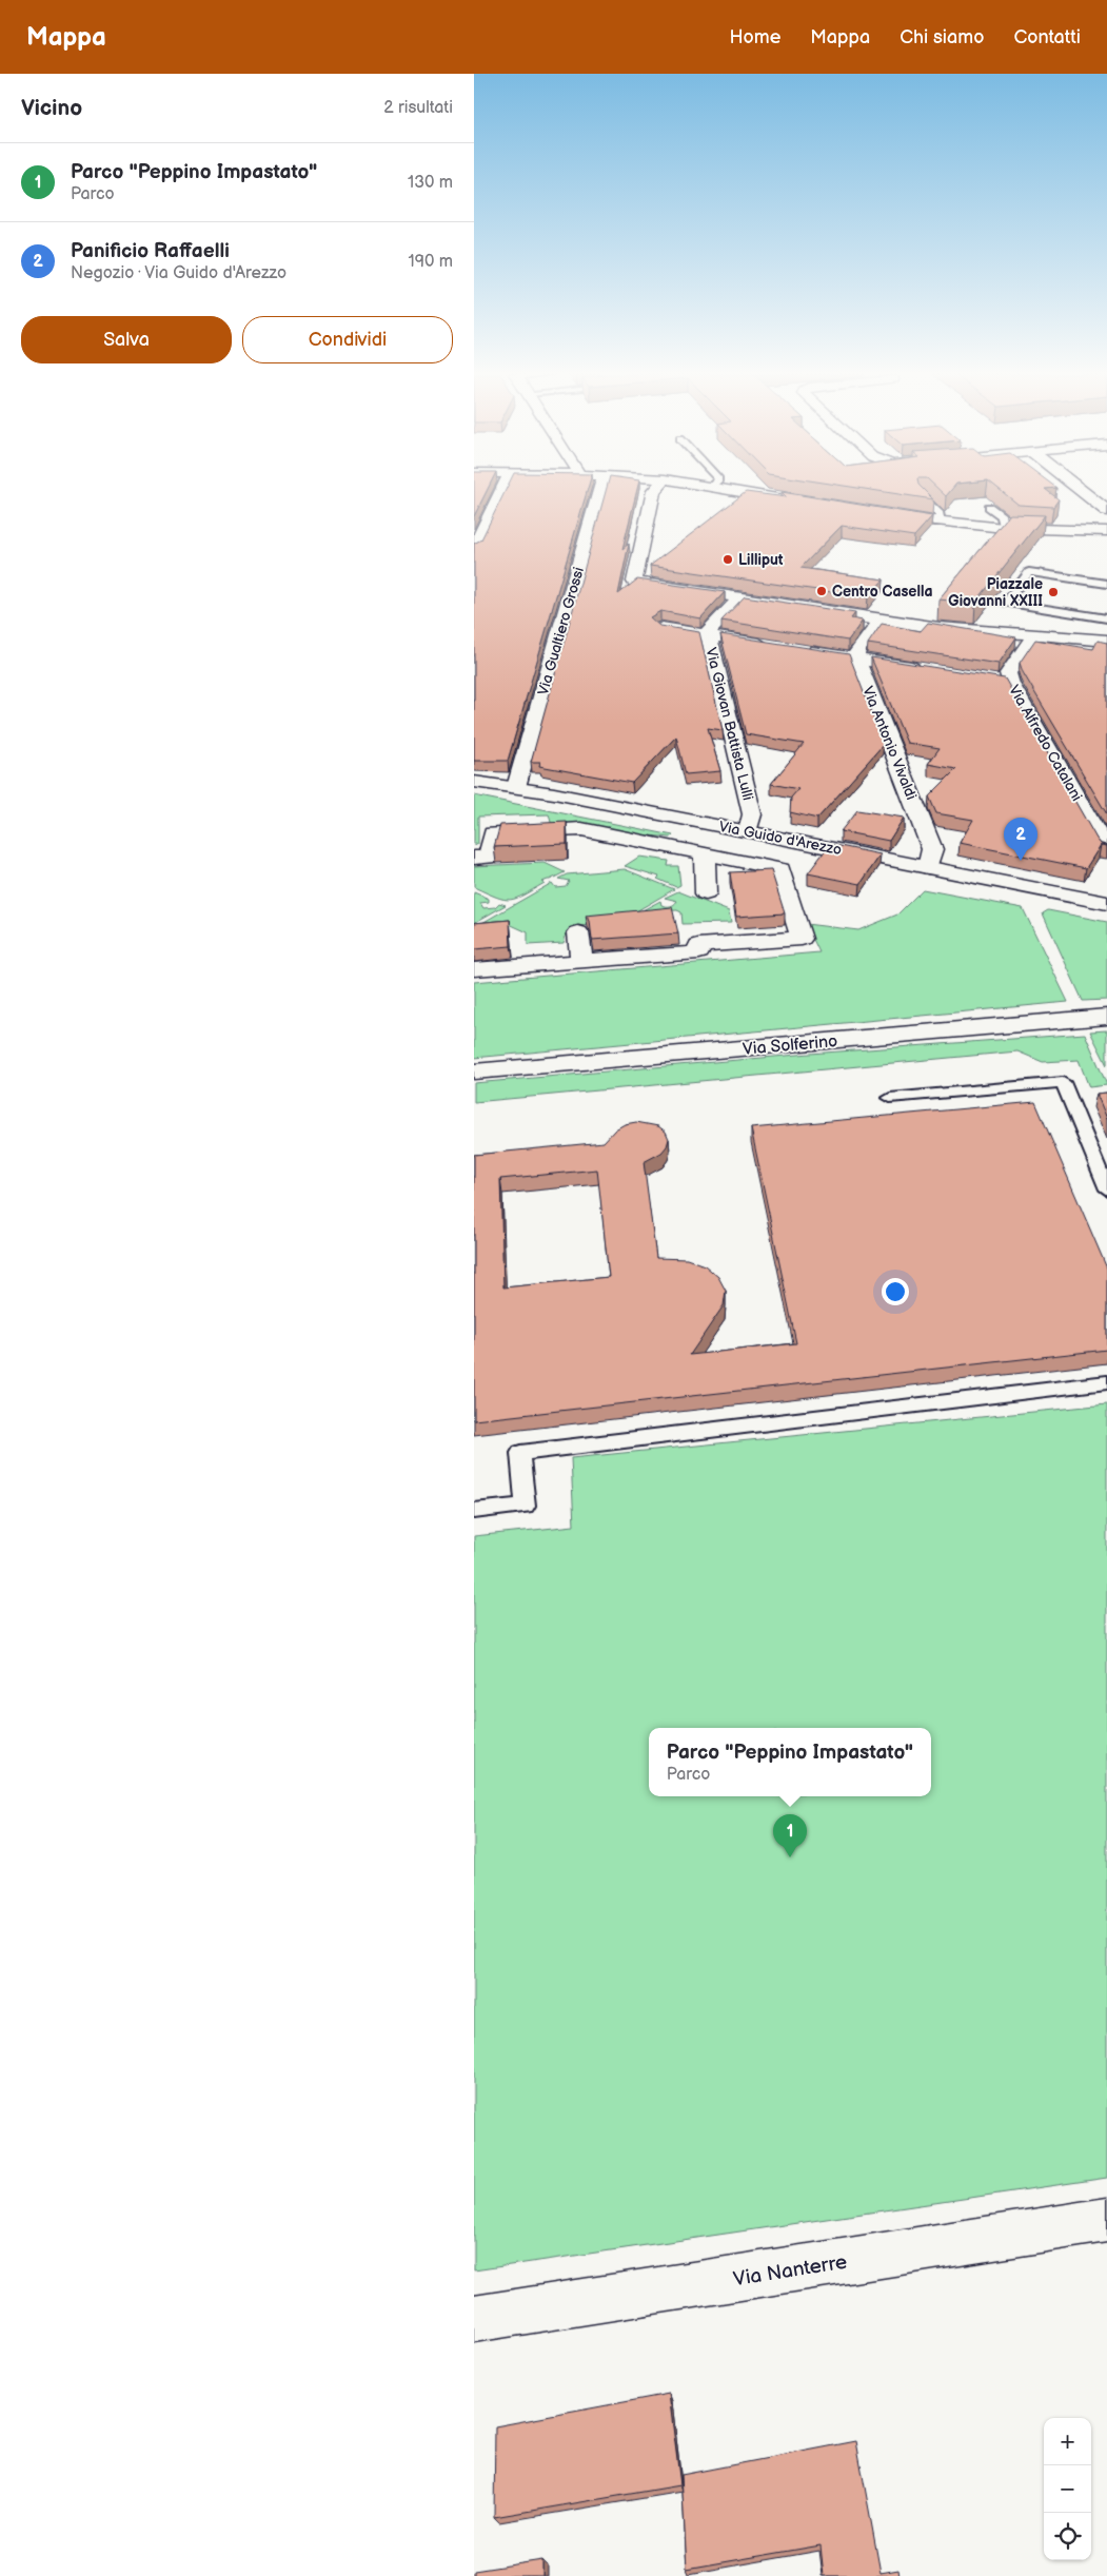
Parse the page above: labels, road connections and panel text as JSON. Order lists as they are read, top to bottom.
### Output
{
  "streets": {
    "street": [
      "Via Gualtiero Grossi",
      "Via Giovan Battista Lulli",
      "Via Antonio Vivaldi",
      "Via Alfredo Catalani",
      "Via Guido d'Arezzo",
      "Via Solferino",
      "Via Nanterre"
    ]
  },
  "crossings": [
    ["Via Gualtiero Grossi", "Via Guido d'Arezzo"],
    ["Via Giovan Battista Lulli", "Via Guido d'Arezzo"],
    ["Via Antonio Vivaldi", "Via Guido d'Arezzo"]
  ],
  "places": ["Lilliput", "Centro Casella", "Piazzale Giovanni XXIII"],
  "page": {
    "header": "Mappa",
    "nav": [
      "Home",
      "Mappa",
      "Chi siamo",
      "Contatti"
    ],
    "heading": ["Vicino", "2 risultati"],
    "list": [
      {
        "mark": "1",
        "name": "Parco \"Peppino Impastato\"",
        "note": "Parco",
        "value": "130 m"
      },
      {
        "mark": "2",
        "name": "Panificio Raffaelli",
        "note": "Negozio · Via Guido d'Arezzo",
        "value": "190 m"
      }
    ],
    "buttons": ["Salva", "Condividi"],
    "pins": ["2", "1"],
    "popup": ["Parco \"Peppino Impastato\"", "Parco"],
    "map_buttons": ["+", "−"]
  }
}
